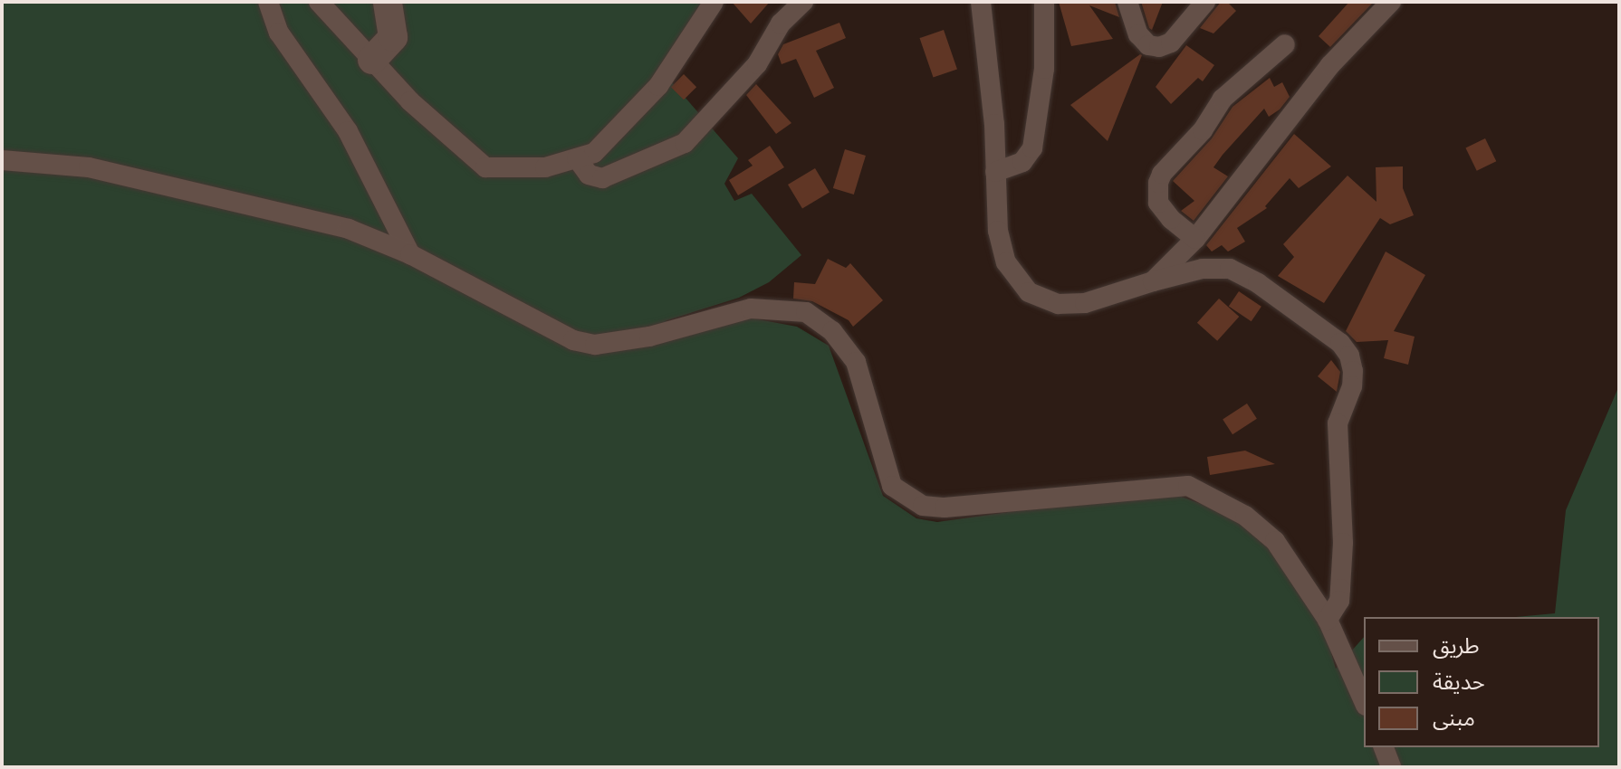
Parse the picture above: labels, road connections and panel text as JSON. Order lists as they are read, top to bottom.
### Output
{
  "legend": ["طريق", "حديقة", "مبنى"]
}
